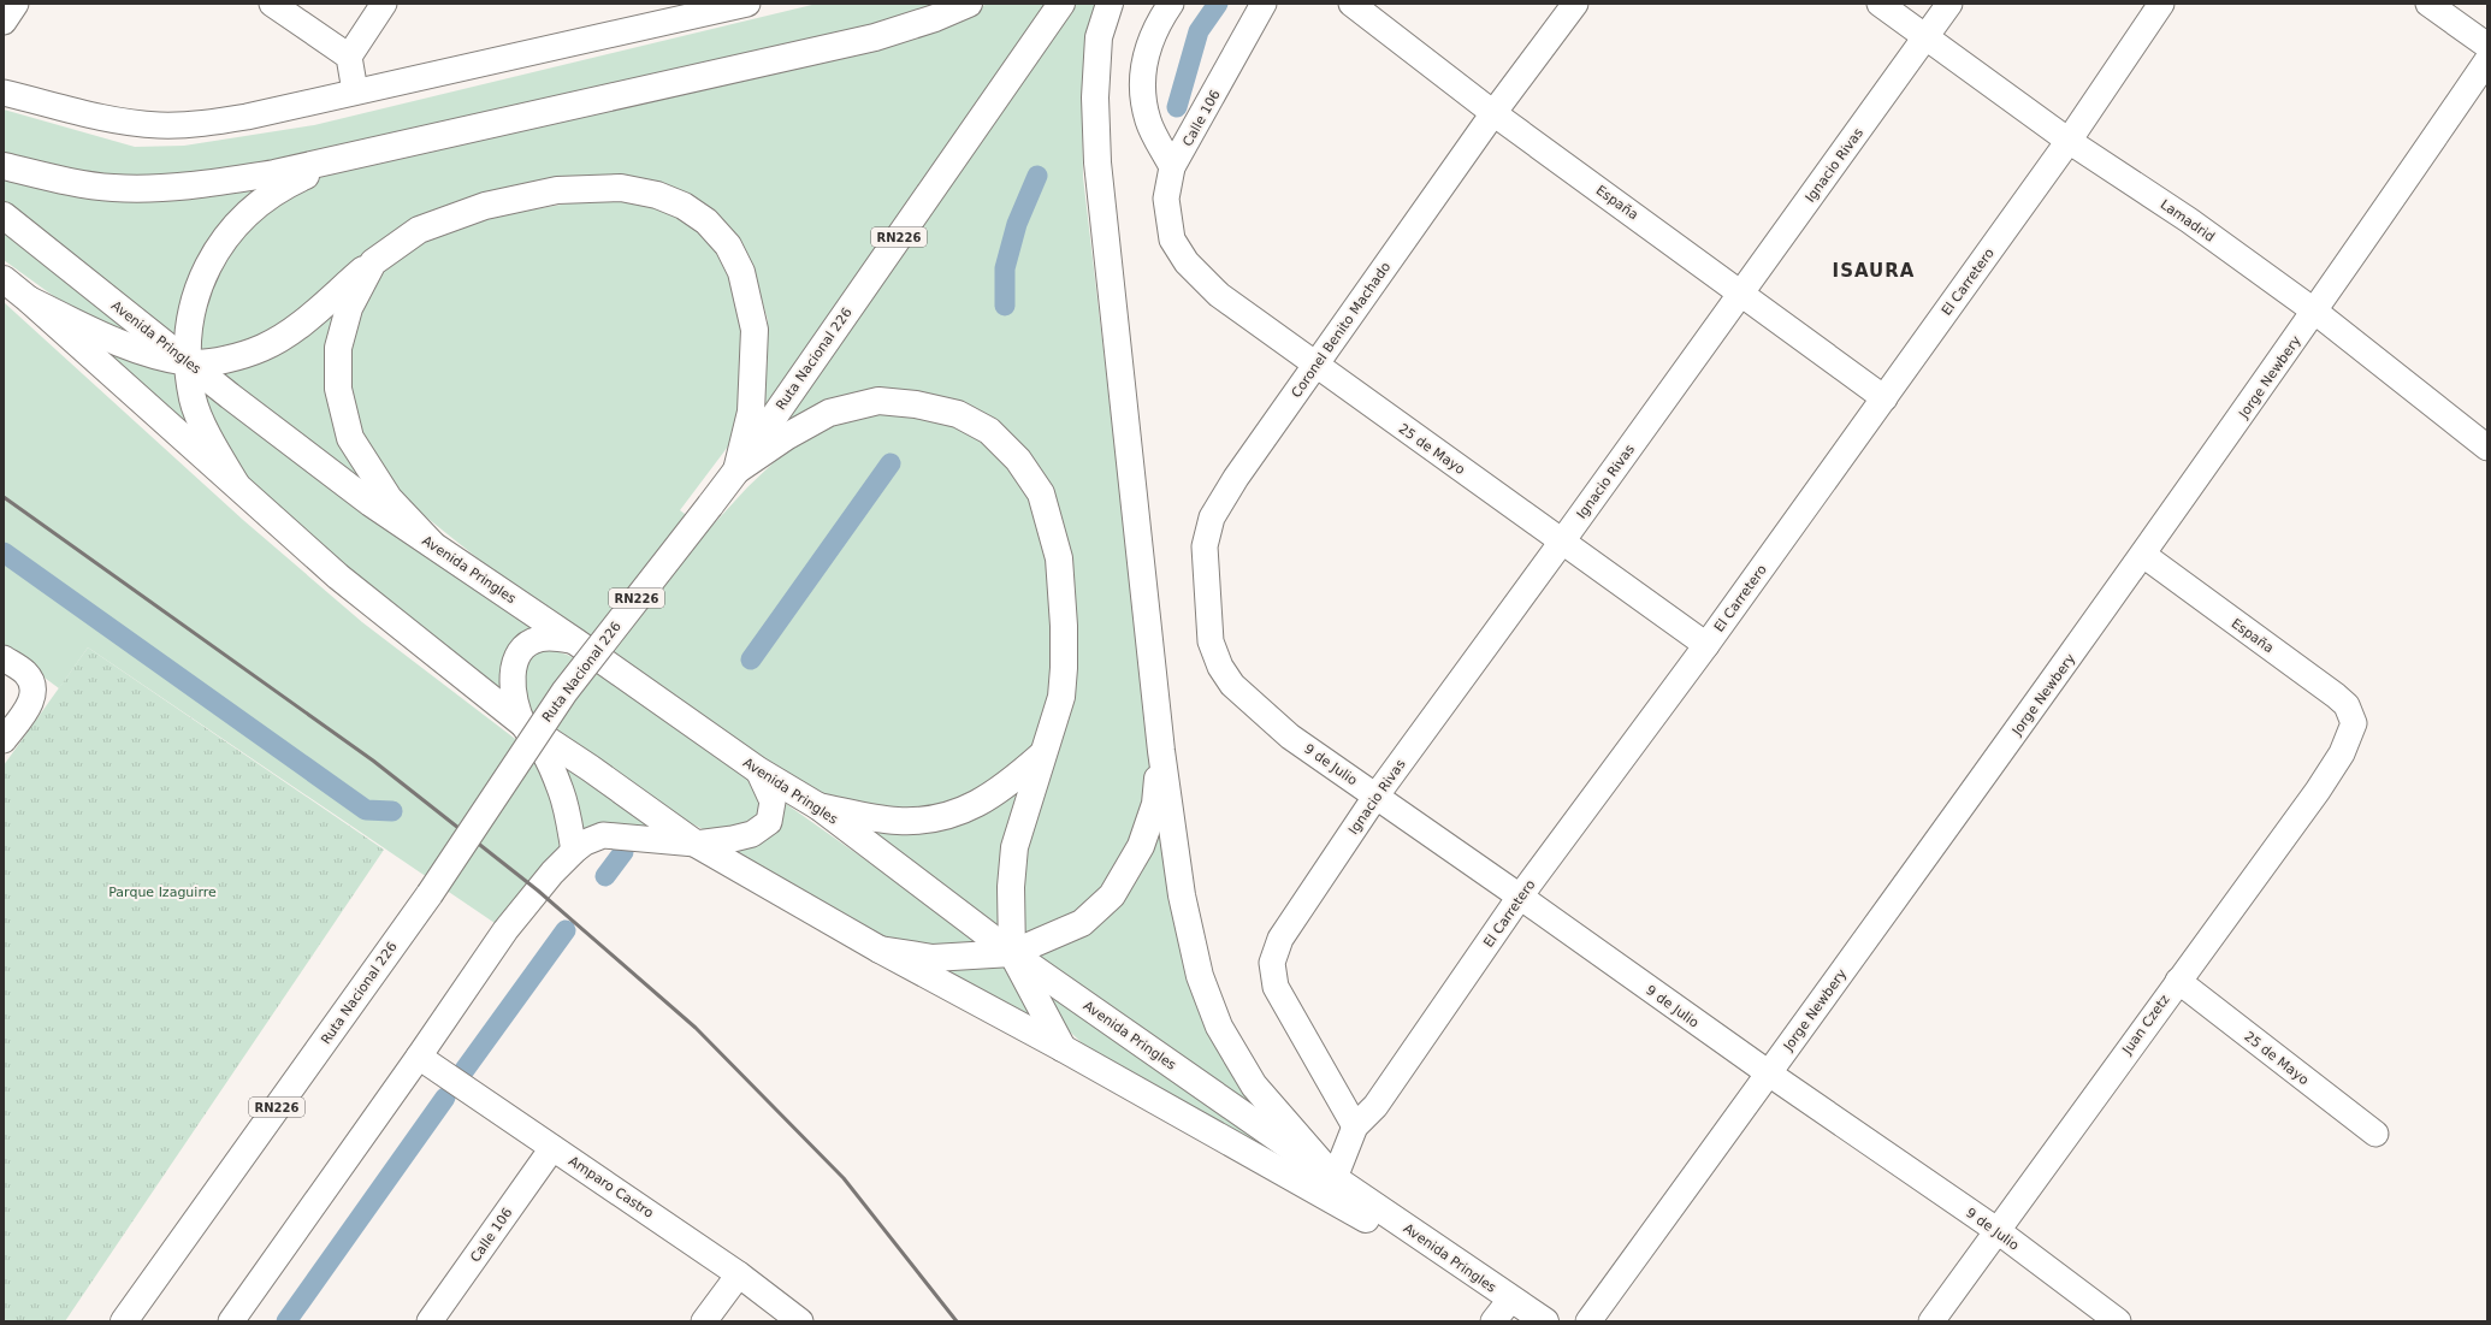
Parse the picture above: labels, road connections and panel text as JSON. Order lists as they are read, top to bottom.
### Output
{
  "streets": {
    "main road": ["RN226", "Avenida Pringles", "Ruta Nacional 226"],
    "street": [
      "Calle 106",
      "Ignacio Rivas",
      "España",
      "Lamadrid",
      "El Carretero",
      "Coronel Benito Machado",
      "Jorge Newbery",
      "25 de Mayo",
      "9 de Julio",
      "Juan Czetz",
      "Amparo Castro"
    ]
  },
  "crossings": [
    ["Calle 106", "25 de Mayo"],
    ["Calle 106", "Amparo Castro"],
    ["Ignacio Rivas", "España"],
    ["Ignacio Rivas", "Lamadrid"],
    ["Ignacio Rivas", "El Carretero"],
    ["Ignacio Rivas", "25 de Mayo"],
    ["Ignacio Rivas", "9 de Julio"],
    ["España", "El Carretero"],
    ["España", "Coronel Benito Machado"],
    ["España", "Jorge Newbery"],
    ["España", "Juan Czetz"],
    ["Lamadrid", "El Carretero"],
    ["Lamadrid", "Jorge Newbery"],
    ["El Carretero", "Avenida Pringles"],
    ["El Carretero", "25 de Mayo"],
    ["El Carretero", "9 de Julio"],
    ["Coronel Benito Machado", "25 de Mayo"],
    ["Coronel Benito Machado", "9 de Julio"],
    ["Jorge Newbery", "9 de Julio"],
    ["25 de Mayo", "Juan Czetz"],
    ["9 de Julio", "Juan Czetz"]
  ],
  "districts": ["ISAURA"],
  "parks": ["Parque Izaguirre"]
}
